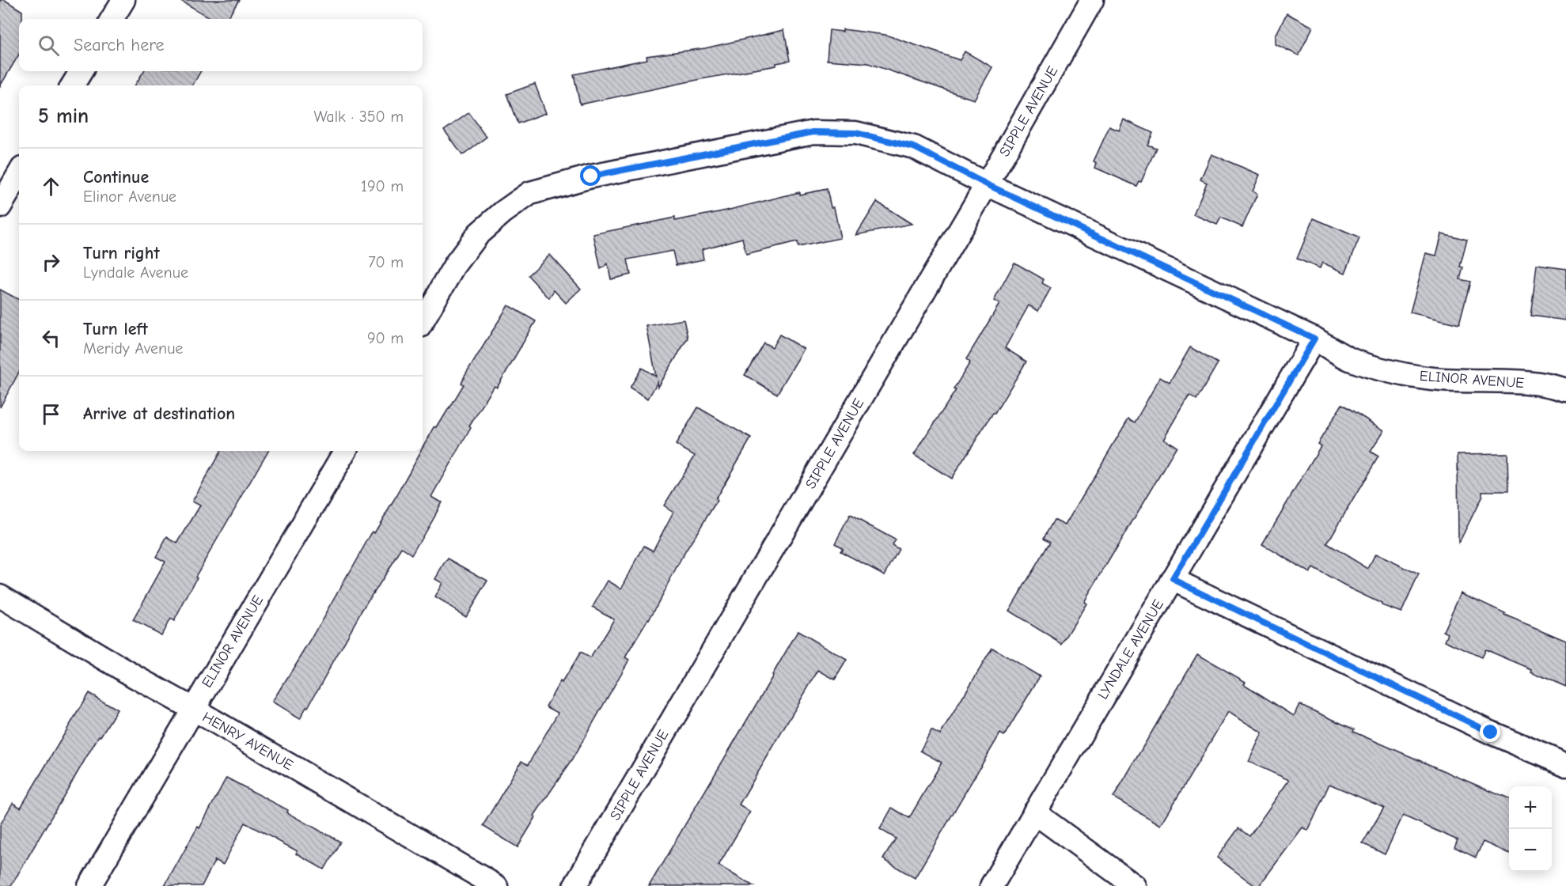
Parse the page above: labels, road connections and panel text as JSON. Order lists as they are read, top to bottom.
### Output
{
  "streets": {
    "street": [
      "SIPPLE AVENUE",
      "ELINOR AVENUE",
      "LYNDALE AVENUE",
      "HENRY AVENUE"
    ]
  },
  "crossings": [
    ["SIPPLE AVENUE", "ELINOR AVENUE"],
    ["ELINOR AVENUE", "LYNDALE AVENUE"],
    ["ELINOR AVENUE", "HENRY AVENUE"]
  ],
  "page": {
    "search": "Search here",
    "heading": ["5 min", "Walk · 350 m"],
    "list": [
      ["Continue", "Elinor Avenue", "190 m"],
      ["Turn right", "Lyndale Avenue", "70 m"],
      ["Turn left", "Meridy Avenue", "90 m"],
      "Arrive at destination"
    ],
    "map_buttons": ["+", "−"]
  }
}
